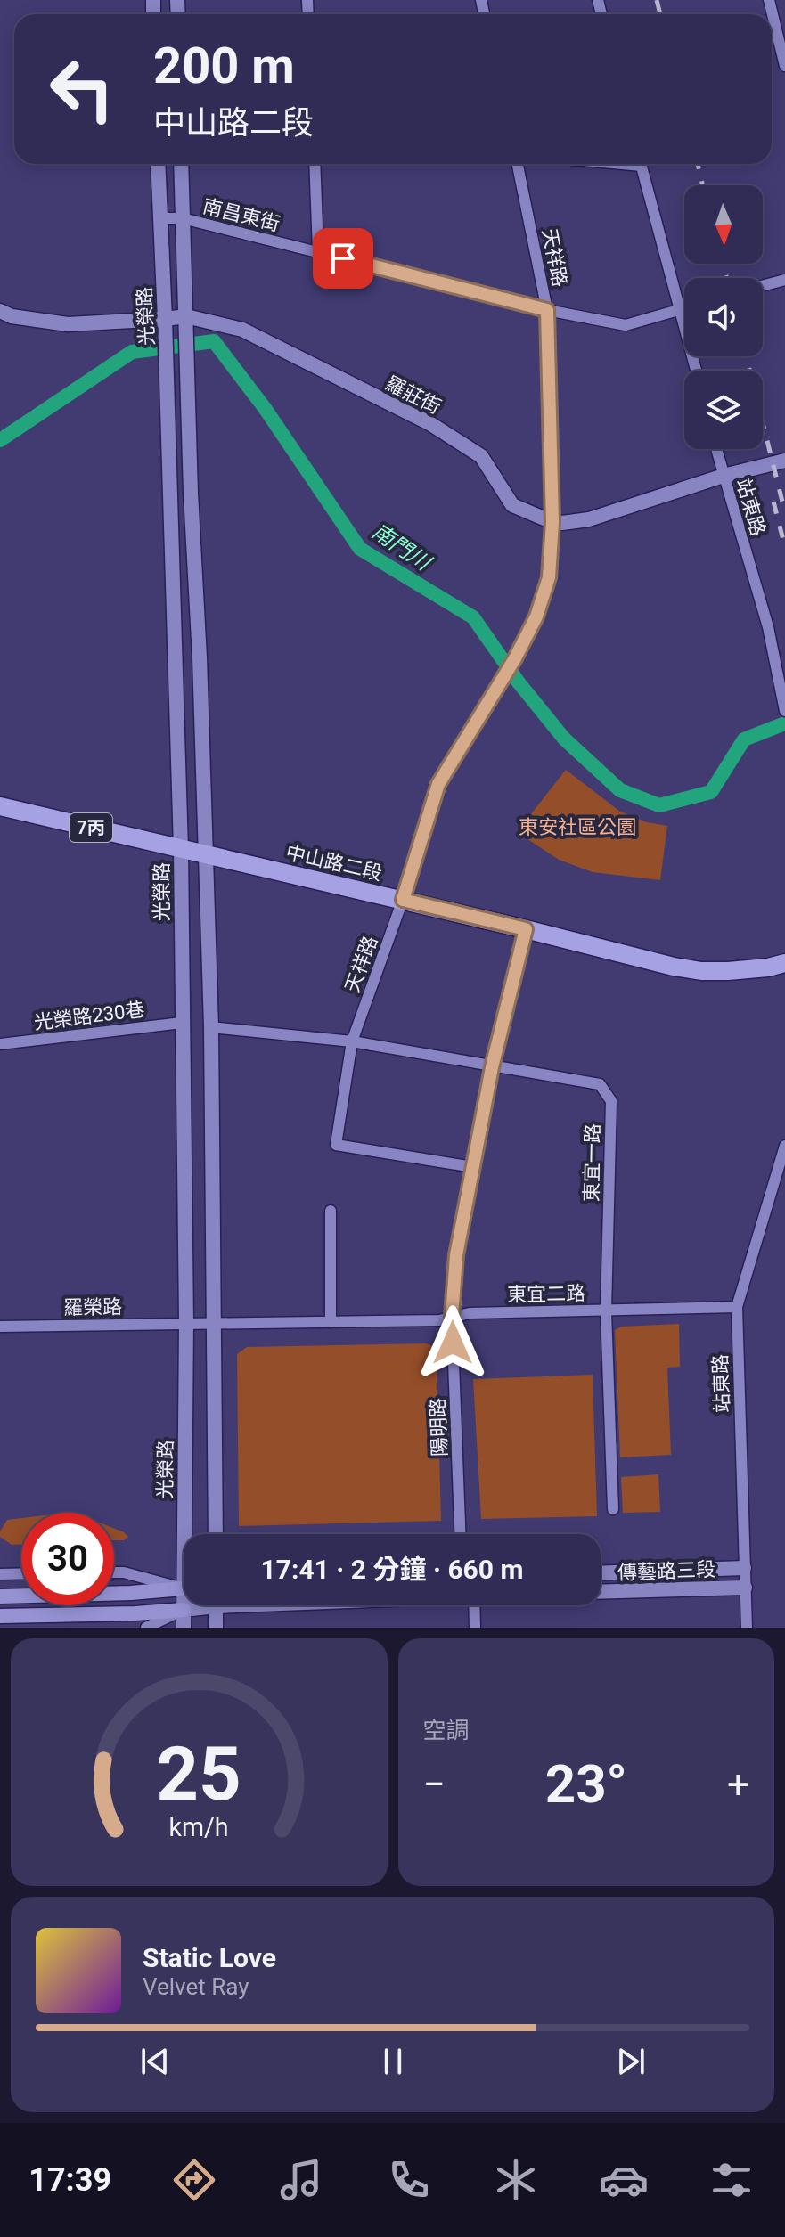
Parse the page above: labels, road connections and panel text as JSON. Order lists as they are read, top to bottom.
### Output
{
  "streets": {
    "main road": ["7丙", "中山路二段"],
    "street": [
      "南昌東街",
      "天祥路",
      "光榮路",
      "羅莊街",
      "站東路",
      "光榮路230巷",
      "東宜一路",
      "東宜二路",
      "羅榮路",
      "陽明路",
      "傳藝路三段"
    ]
  },
  "crossings": [
    ["南昌東街", "天祥路"],
    ["南昌東街", "光榮路"],
    ["天祥路", "羅莊街"],
    ["天祥路", "中山路二段"],
    ["天祥路", "東宜一路"],
    ["天祥路", "陽明路"],
    ["光榮路", "羅莊街"],
    ["光榮路", "中山路二段"],
    ["光榮路", "光榮路230巷"],
    ["光榮路", "東宜一路"],
    ["光榮路", "東宜二路"],
    ["光榮路", "羅榮路"],
    ["羅莊街", "站東路"],
    ["站東路", "東宜二路"],
    ["站東路", "傳藝路三段"],
    ["中山路二段", "陽明路"],
    ["東宜一路", "東宜二路"],
    ["東宜一路", "陽明路"],
    ["東宜二路", "羅榮路"],
    ["東宜二路", "陽明路"]
  ],
  "water": ["南門川"],
  "parks": ["東安社區公園"],
  "north": "bottom",
  "page": {
    "turn": ["200 m", "中山路二段"],
    "limit": "30",
    "trip": "17:41 · 2 分鐘 · 660 m",
    "tile": "空調",
    "heat": ["−", "23°", "+"],
    "song": ["Static Love", "Velvet Ray"],
    "tabs": "17:39",
    "gauge": ["25", "km/h"]
  }
}
